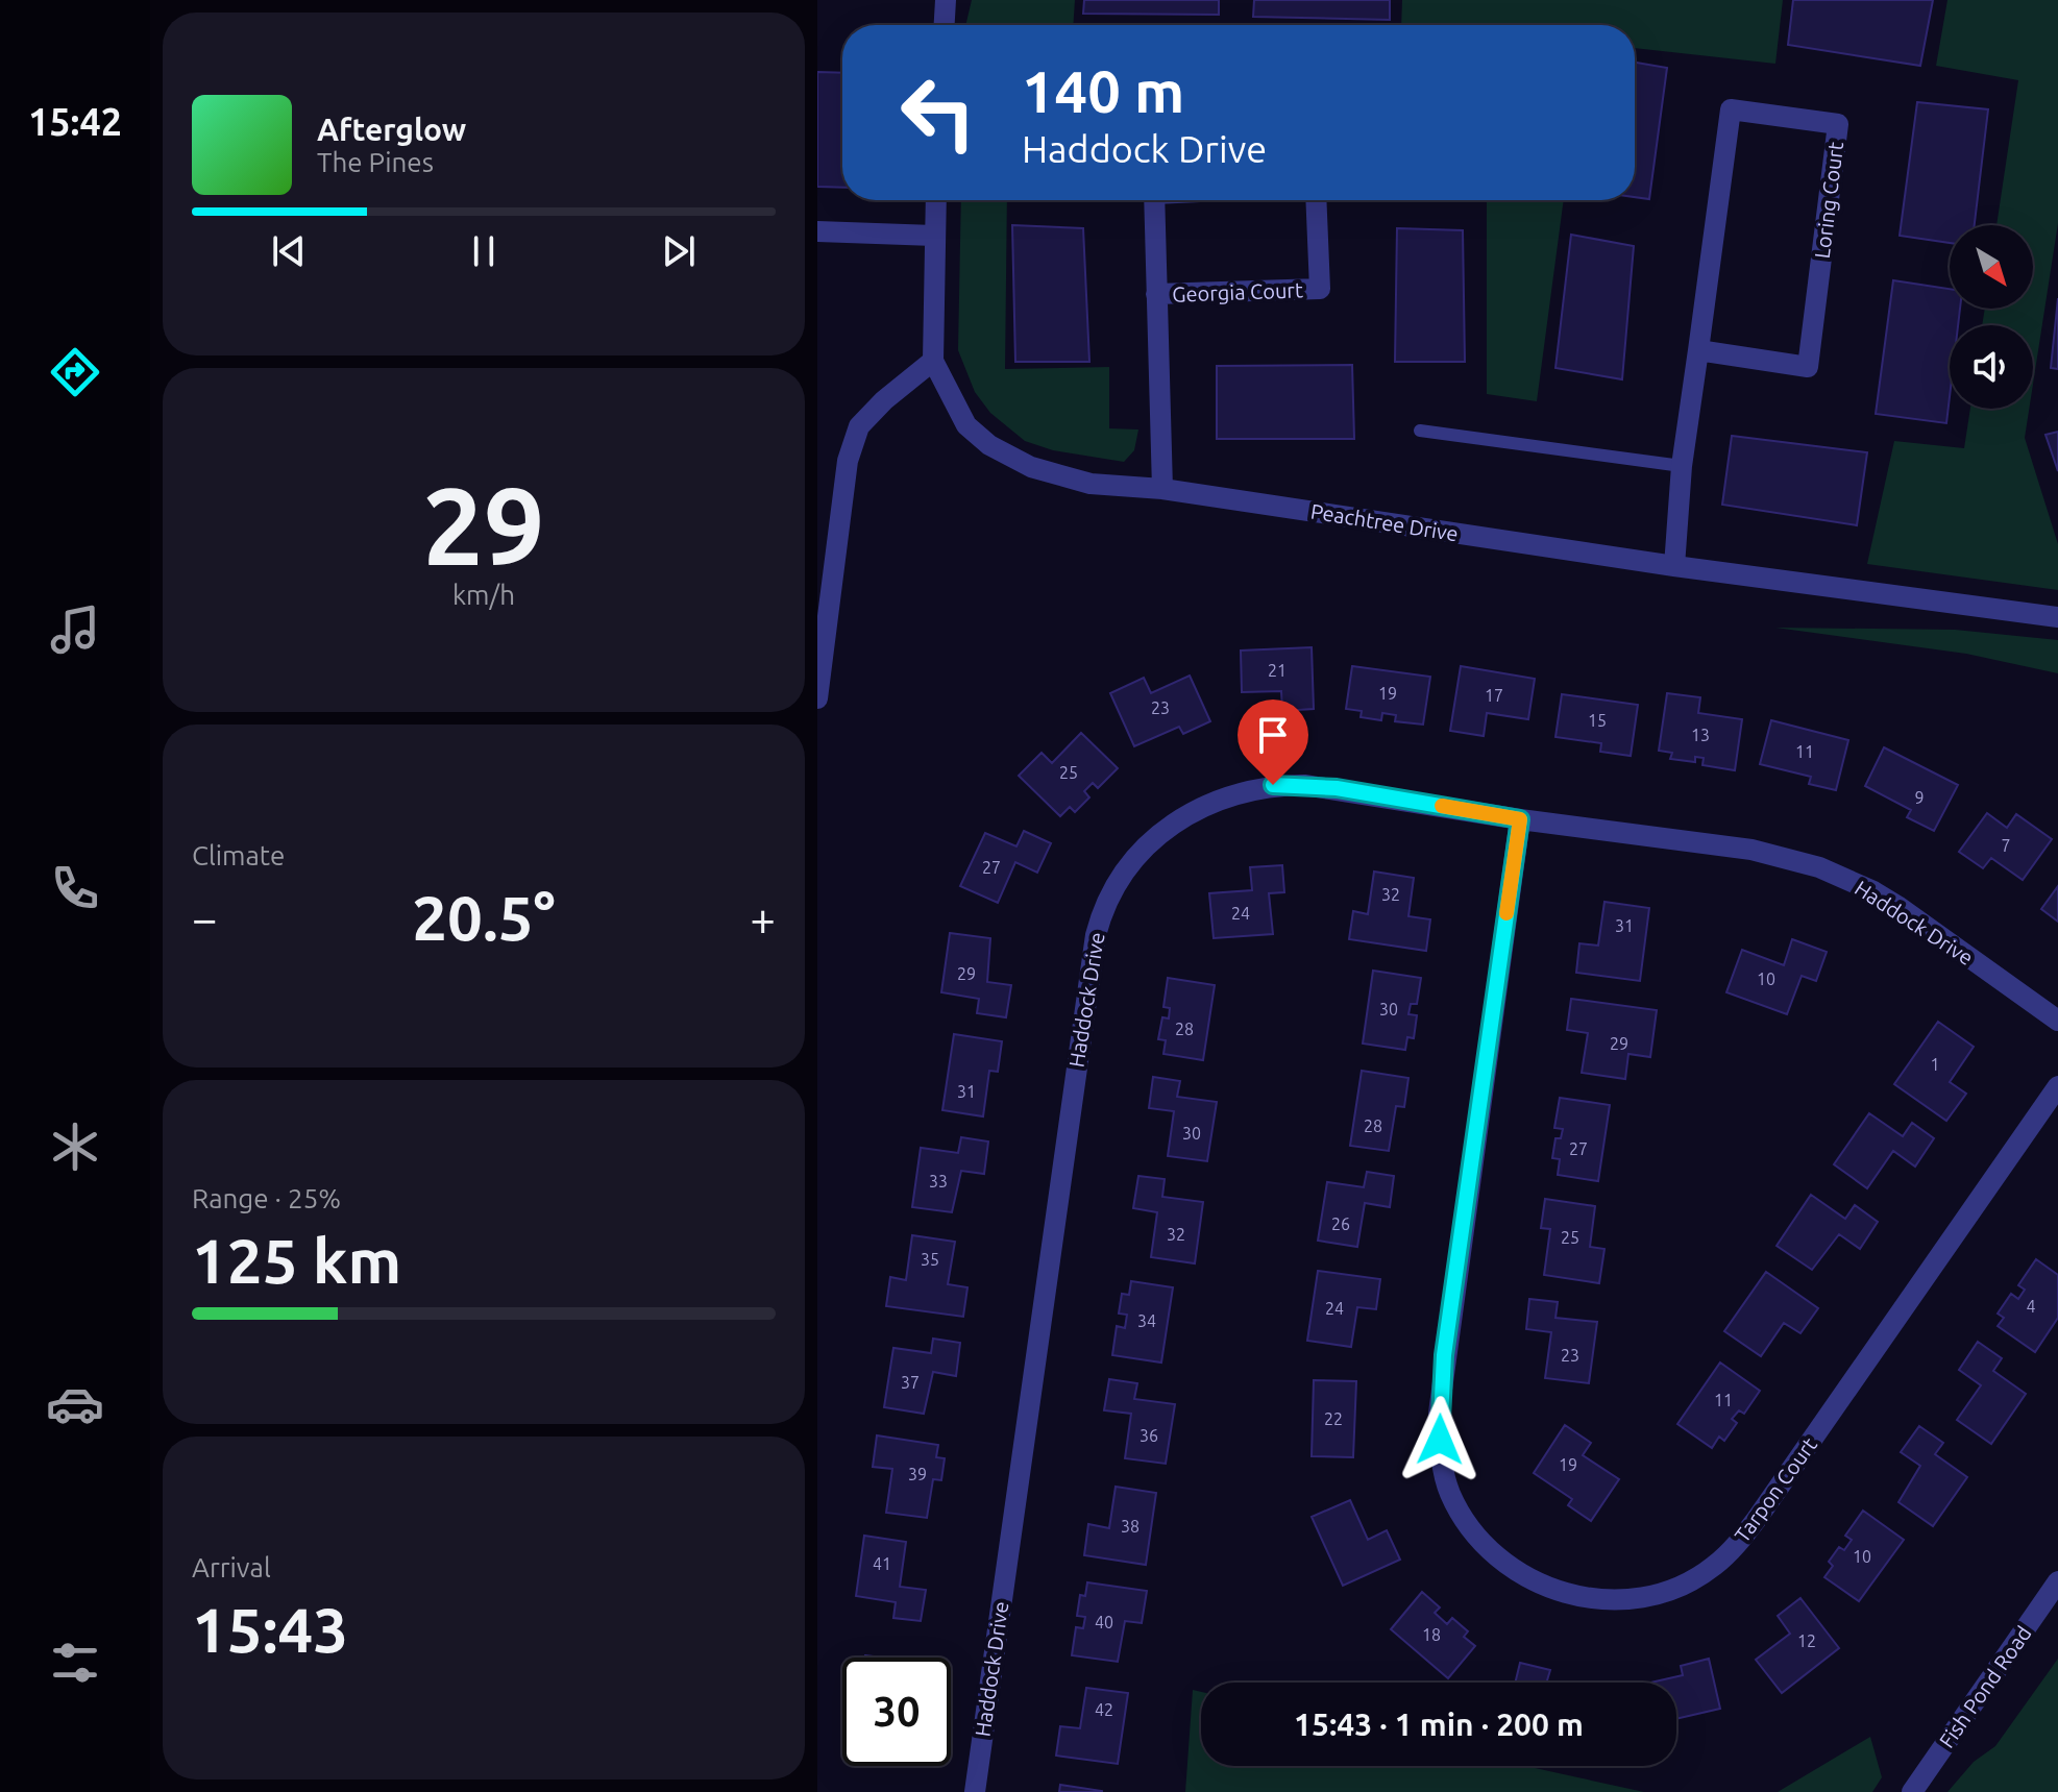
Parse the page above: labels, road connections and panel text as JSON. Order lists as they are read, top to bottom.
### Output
{
  "streets": {
    "street": [
      "Loring Court",
      "Georgia Court",
      "Peachtree Drive",
      "Haddock Drive",
      "Tarpon Court",
      "Fish Pond Road"
    ]
  },
  "crossings": [
    ["Loring Court", "Peachtree Drive"],
    ["Georgia Court", "Peachtree Drive"],
    ["Haddock Drive", "Tarpon Court"]
  ],
  "house_numbers": [
    "21",
    "19",
    "17",
    "23",
    "15",
    "13",
    "11",
    "25",
    "9",
    "7",
    "27",
    "32",
    "24",
    "31",
    "29",
    "10",
    "30",
    "28",
    "29",
    "1",
    "31",
    "28",
    "30",
    "27",
    "33",
    "26",
    "32",
    "25",
    "35",
    "4",
    "24",
    "34",
    "23",
    "37",
    "11",
    "22",
    "36",
    "19",
    "39",
    "38",
    "10",
    "41",
    "40",
    "18",
    "12",
    "42"
  ],
  "north": "bottom right",
  "page": {
    "tabs": "15:42",
    "turn": ["140 m", "Haddock Drive"],
    "song": ["Afterglow", "The Pines"],
    "tile": [
      ["29", "km/h"],
      "Climate",
      ["Range · 25%", "125 km"],
      ["Arrival", "15:43"]
    ],
    "heat": ["−", "20.5°", "+"],
    "limit": "30",
    "trip": "15:43 · 1 min · 200 m"
  }
}
